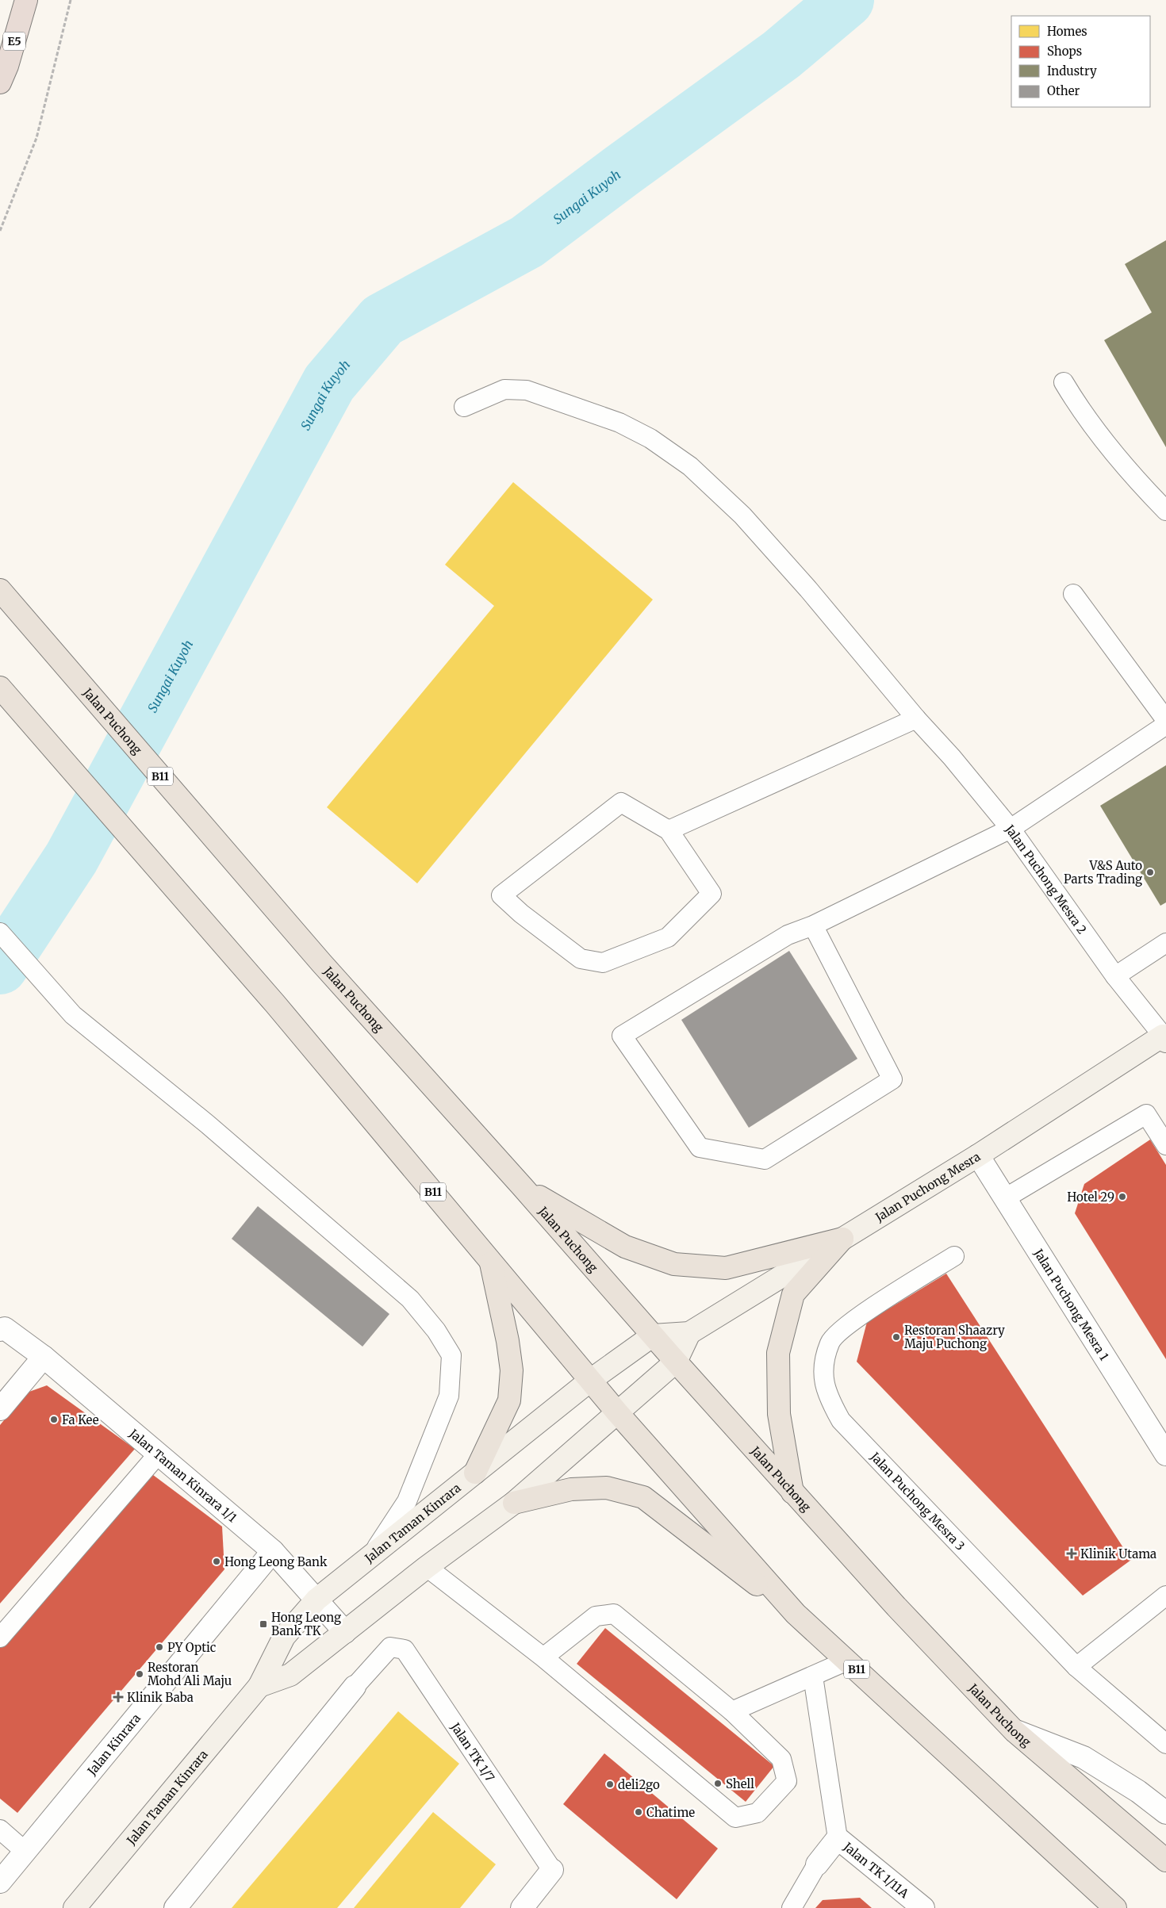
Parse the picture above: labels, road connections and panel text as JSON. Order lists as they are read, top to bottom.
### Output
{
  "streets": {
    "highway": ["E5"],
    "main road": ["Jalan Puchong", "B11"],
    "street": [
      "Jalan Puchong Mesra",
      "Jalan Puchong Mesra 1",
      "Jalan Taman Kinrara 1/1",
      "Jalan Taman Kinrara",
      "Jalan Kinrara",
      "Jalan TK 1/7",
      "Jalan TK 1/11A"
    ],
    "lane": ["Jalan Puchong Mesra 2", "Jalan Puchong Mesra 3"]
  },
  "crossings": [
    ["Jalan Puchong", "Jalan Taman Kinrara"],
    ["B11", "Jalan Taman Kinrara"],
    ["Jalan Puchong Mesra 2", "Jalan Puchong Mesra"],
    ["Jalan Puchong Mesra", "Jalan Puchong Mesra 1"],
    ["Jalan Taman Kinrara 1/1", "Jalan Taman Kinrara"],
    ["Jalan Taman Kinrara 1/1", "Jalan Kinrara"]
  ],
  "water": ["Sungai Kuyoh"],
  "places": {
    "other": [
      "V&S Auto Parts Trading",
      "Hotel 29",
      "Restoran Shaazry Maju Puchong",
      "Fa Kee",
      "Hong Leong Bank",
      "PY Optic",
      "Restoran Mohd Ali Maju",
      "Shell",
      "deli2go",
      "Chatime"
    ],
    "health": ["Klinik Utama", "Klinik Baba"],
    "transit": ["Hong Leong Bank TK"]
  },
  "legend": [
    "Homes",
    "Shops",
    "Industry",
    "Other"
  ]
}
